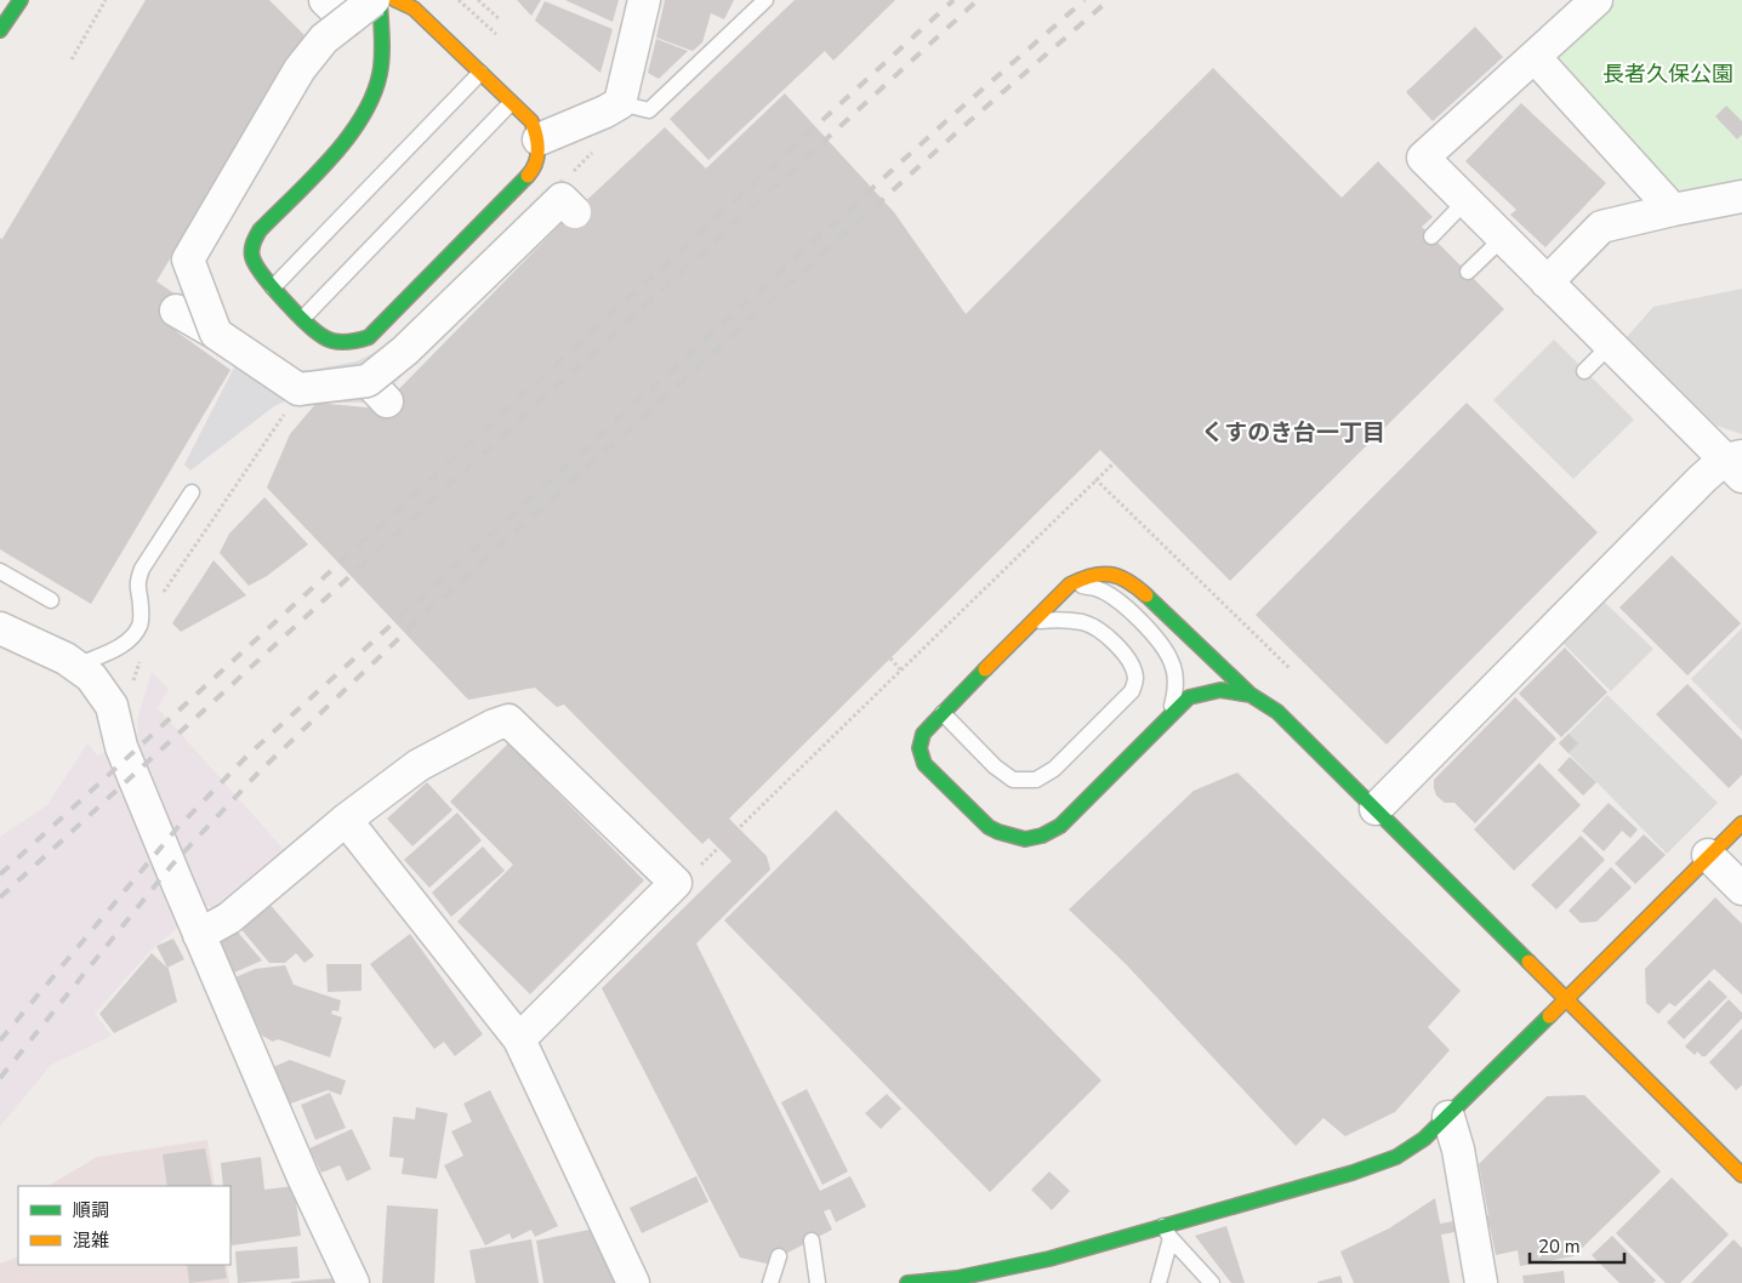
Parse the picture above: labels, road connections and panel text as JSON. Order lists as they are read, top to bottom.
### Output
{
  "districts": ["くすのき台一丁目"],
  "parks": ["長者久保公園"],
  "legend": ["順調", "混雑"],
  "scale_bar": "20 m"
}
